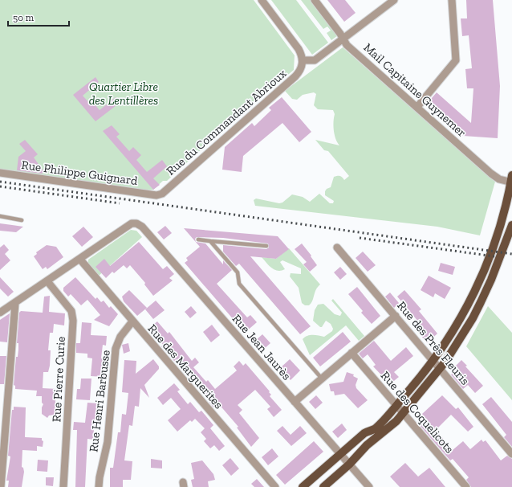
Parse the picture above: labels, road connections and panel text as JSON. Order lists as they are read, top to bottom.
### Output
{
  "streets": {
    "street": [
      "Mail Capitaine Guynemer",
      "Rue du Commandant Abrioux",
      "Rue Philippe Guignard",
      "Rue des Près Fleuris",
      "Rue Jean Jaurès",
      "Rue des Marguerites",
      "Rue Pierre Curie",
      "Rue Henri Barbusse",
      "Rue des Coquelicots"
    ]
  },
  "crossings": [
    ["Rue du Commandant Abrioux", "Rue Philippe Guignard"],
    ["Rue Jean Jaurès", "Rue des Marguerites"],
    ["Rue des Marguerites", "Rue Henri Barbusse"]
  ],
  "parks": ["Quartier Libre des Lentillères"],
  "scale_bar": "50 m"
}
